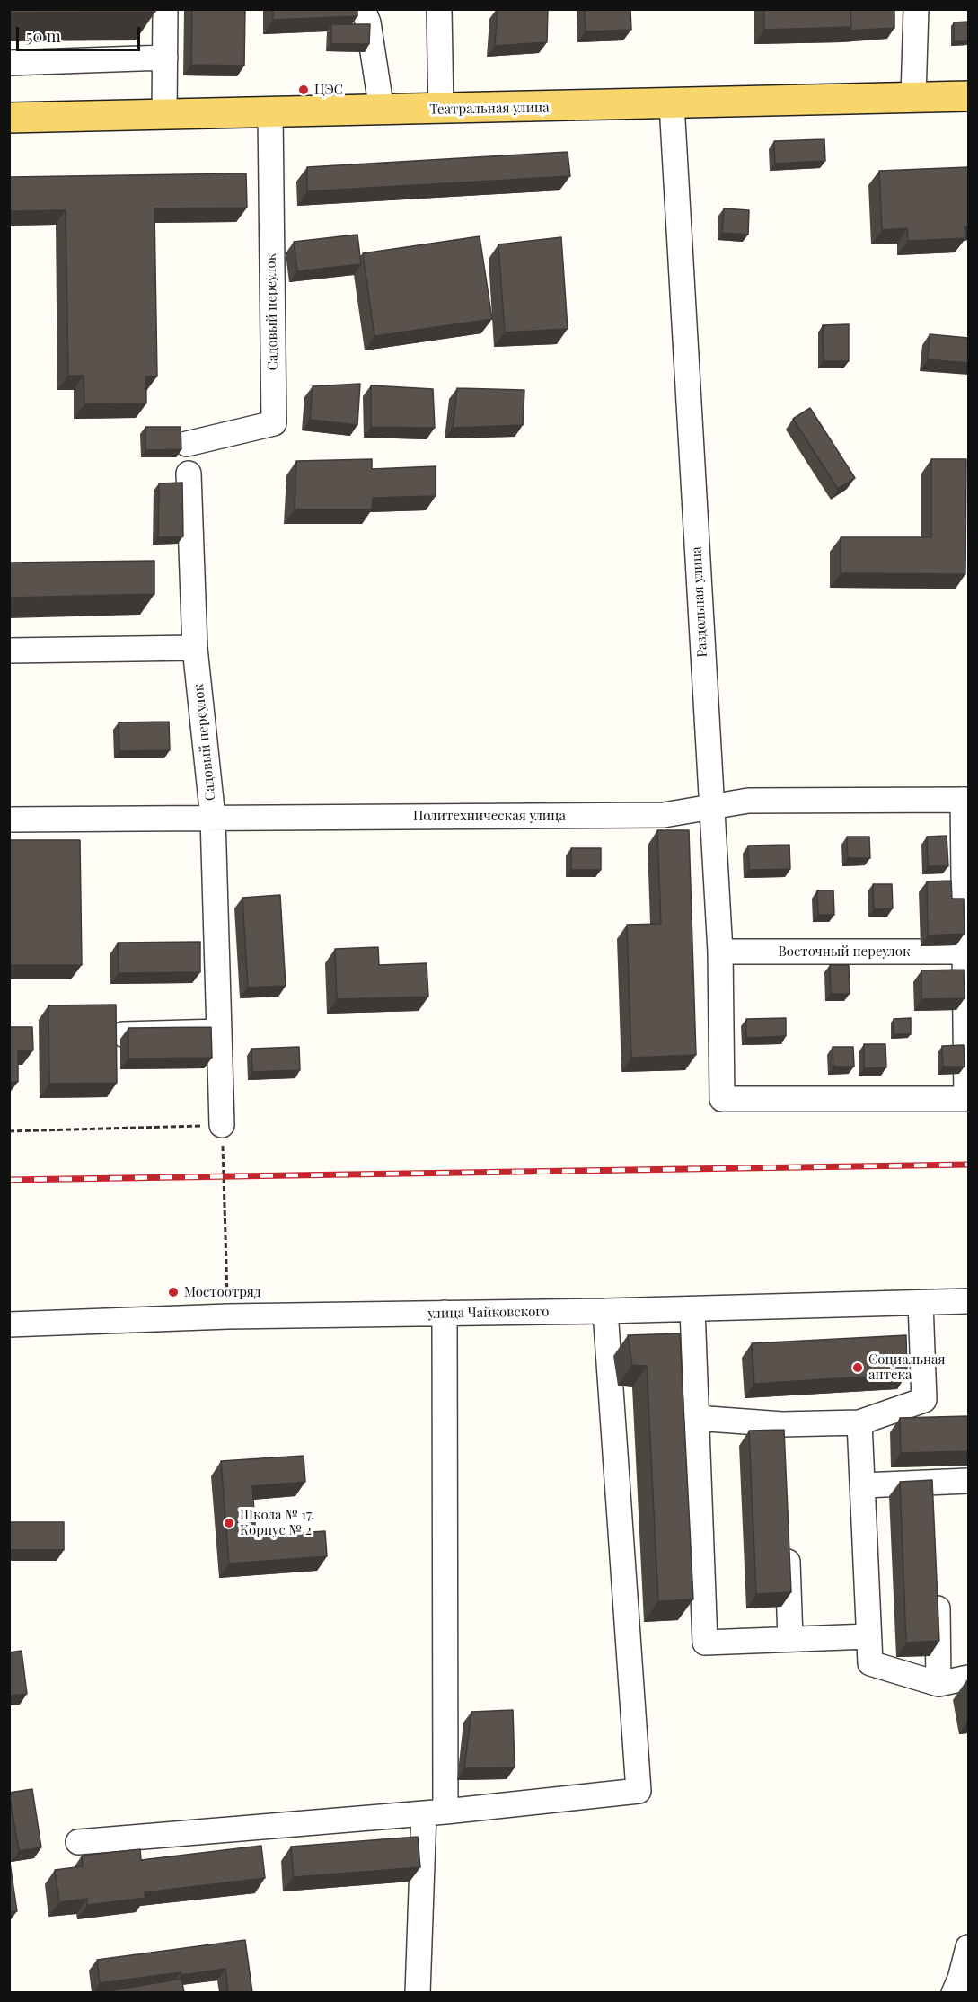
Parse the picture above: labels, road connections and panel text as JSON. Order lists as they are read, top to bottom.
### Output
{
  "streets": {
    "main road": ["Театральная улица"],
    "street": [
      "Садовый переулок",
      "Раздольная улица",
      "Политехническая улица",
      "Восточный переулок",
      "улица Чайковского"
    ]
  },
  "crossings": [
    ["Театральная улица", "Садовый переулок"],
    ["Театральная улица", "Раздольная улица"],
    ["Садовый переулок", "Политехническая улица"],
    ["Раздольная улица", "Политехническая улица"],
    ["Раздольная улица", "Восточный переулок"]
  ],
  "places": [
    "ЦЭС",
    "Мостоотряд",
    "Социальная аптека",
    "Школа № 17. Корпус № 2"
  ],
  "scale_bar": "50 m"
}
